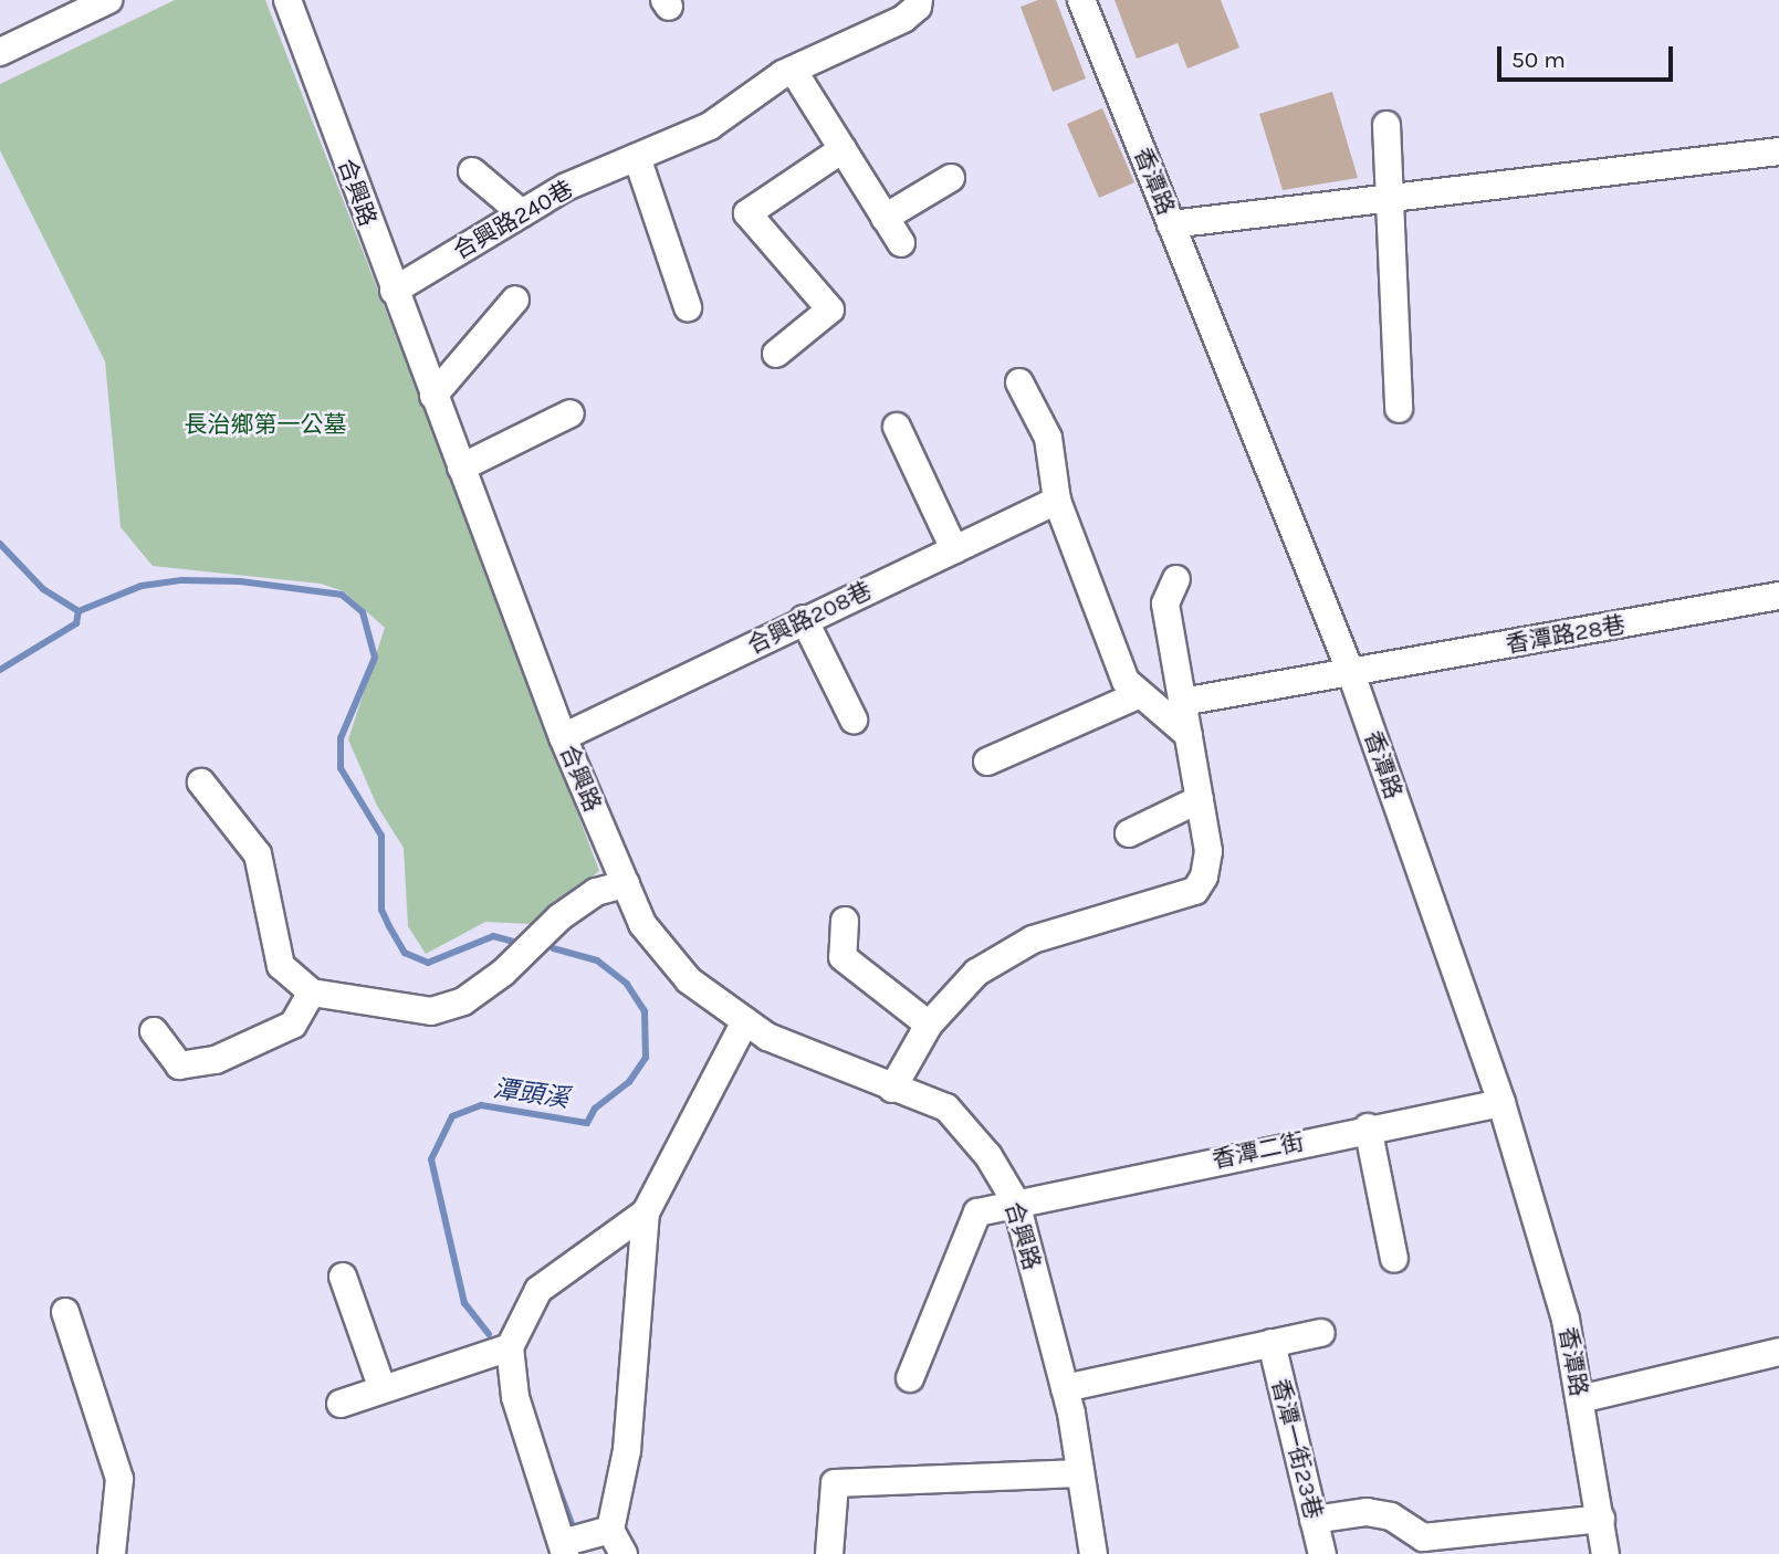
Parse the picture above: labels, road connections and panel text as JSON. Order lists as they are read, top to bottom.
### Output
{
  "streets": {
    "street": [
      "香潭路",
      "合興路",
      "合興路240巷",
      "合興路208巷",
      "香潭路28巷",
      "香潭二街",
      "香潭一街23巷"
    ]
  },
  "crossings": [
    ["香潭路", "香潭路28巷"],
    ["香潭路", "香潭二街"],
    ["合興路", "合興路240巷"],
    ["合興路", "合興路208巷"],
    ["合興路", "香潭二街"]
  ],
  "water": ["潭頭溪"],
  "parks": ["長治鄉第一公墓"],
  "scale_bar": "50 m"
}
